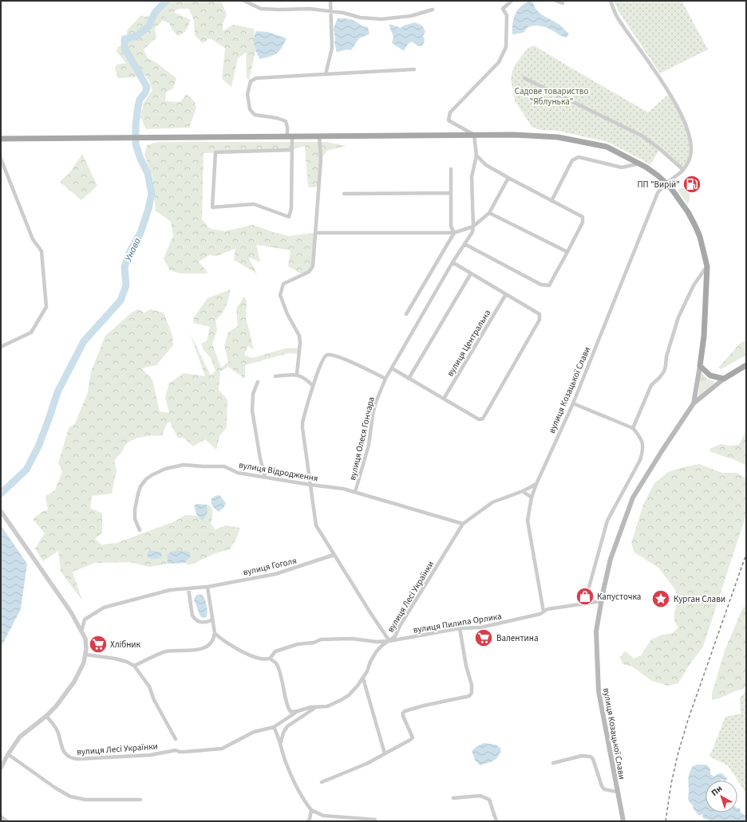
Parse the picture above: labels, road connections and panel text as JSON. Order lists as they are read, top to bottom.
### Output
{
  "streets": {
    "main road": ["вулиця Козацької Слави"],
    "street": [
      "вулиця Центральна",
      "вулиця Олеся Гончара",
      "вулиця Відродження",
      "вулиця Гоголя",
      "вулиця Лесі Українки",
      "вулиця Пилипа Орлика"
    ]
  },
  "crossings": [
    ["вулиця Козацької Слави", "вулиця Лесі Українки"],
    ["вулиця Козацької Слави", "вулиця Пилипа Орлика"],
    ["вулиця Олеся Гончара", "вулиця Відродження"],
    ["вулиця Відродження", "вулиця Лесі Українки"],
    ["вулиця Лесі Українки", "вулиця Пилипа Орлика"]
  ],
  "water": ["Унава"],
  "parks": ["Садове товариство \"Яблунька\""],
  "places": {
    "fuel station": ["ПП \"Вирій\""],
    "shop": ["Капусточка"],
    "place": ["Курган Слави"],
    "supermarket": ["Валентина", "Хлібник"]
  },
  "north": "top left"
}
